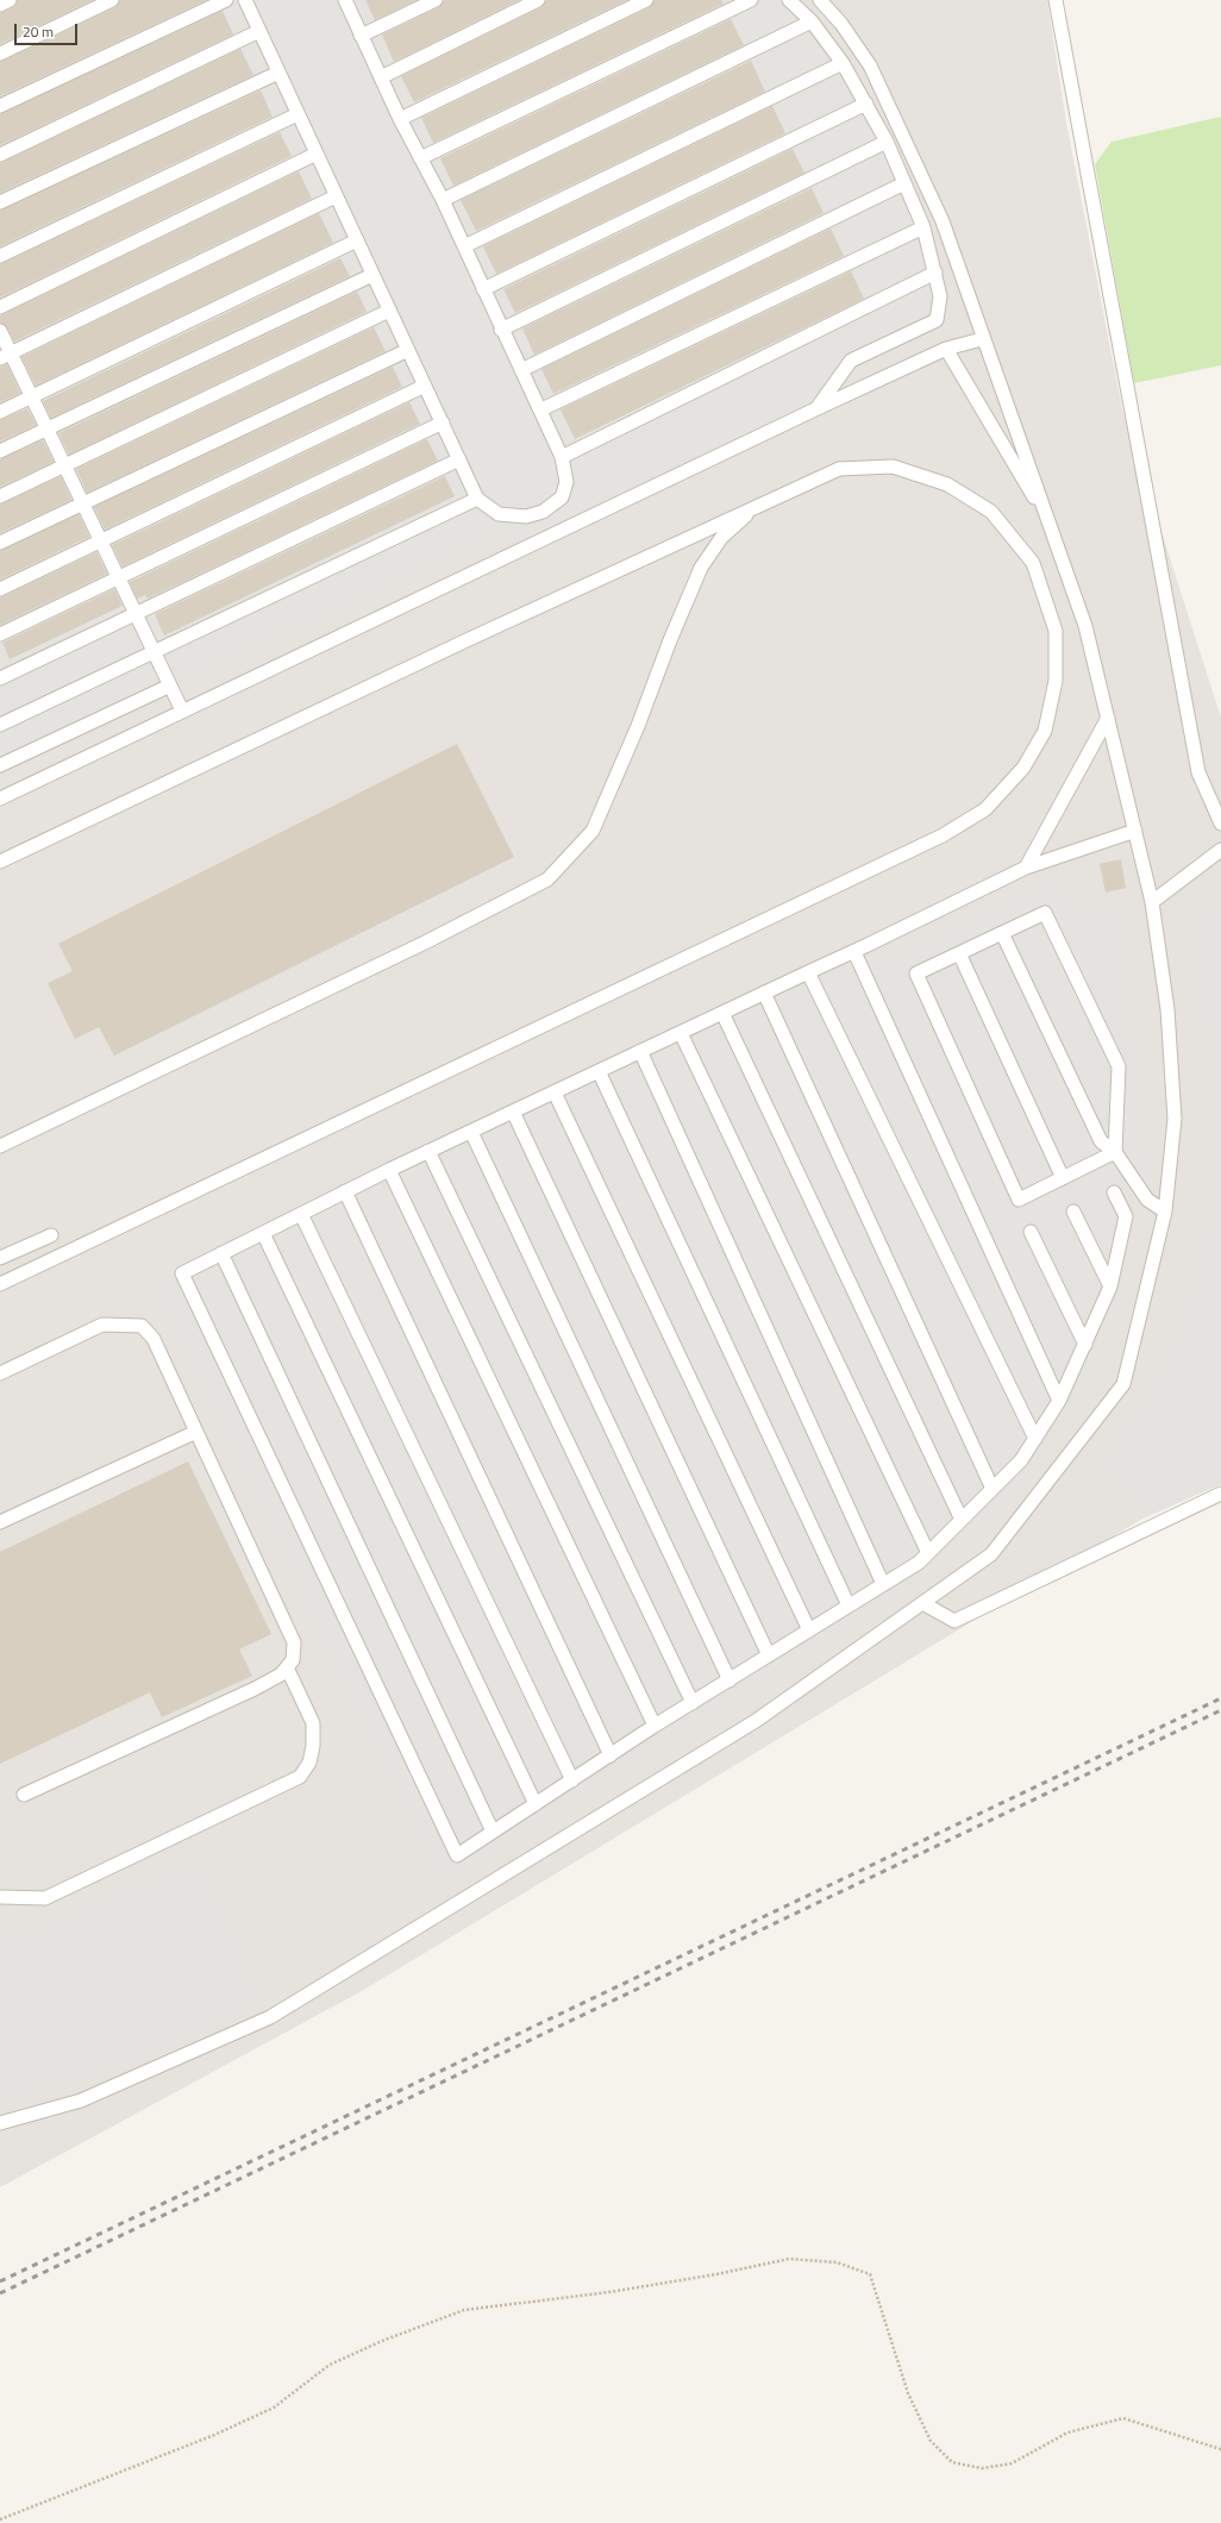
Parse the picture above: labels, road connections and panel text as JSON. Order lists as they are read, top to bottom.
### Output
{
  "scale_bar": "20 m"
}
